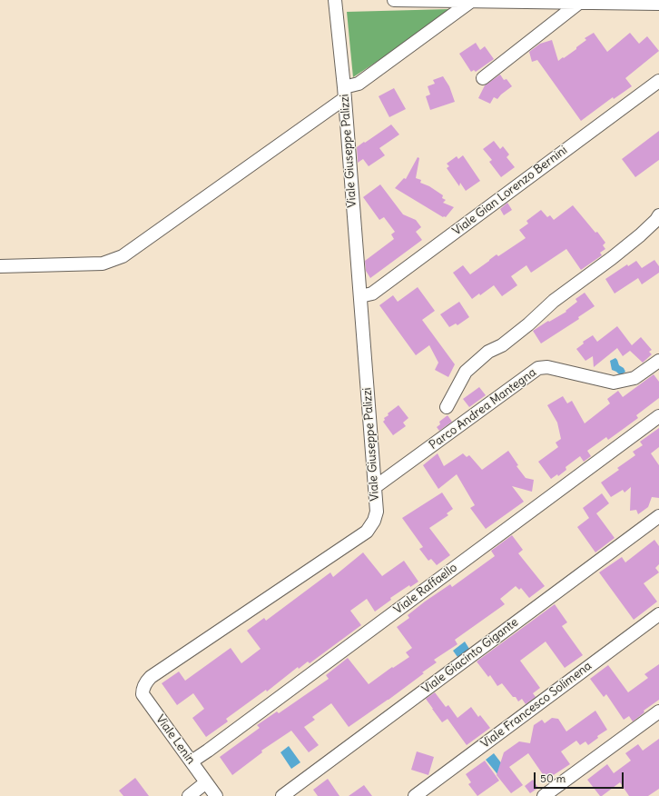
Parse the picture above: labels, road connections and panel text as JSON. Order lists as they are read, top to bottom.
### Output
{
  "streets": {
    "street": [
      "Viale Giuseppe Palizzi",
      "Viale Gian Lorenzo Bernini",
      "Parco Andrea Mantegna",
      "Viale Raffaello",
      "Viale Giacinto Gigante",
      "Viale Francesco Solimena",
      "Viale Lenin"
    ]
  },
  "crossings": [
    ["Viale Giuseppe Palizzi", "Viale Gian Lorenzo Bernini"],
    ["Viale Giuseppe Palizzi", "Parco Andrea Mantegna"],
    ["Viale Giuseppe Palizzi", "Viale Lenin"],
    ["Viale Raffaello", "Viale Lenin"]
  ],
  "scale_bar": "50 m"
}
